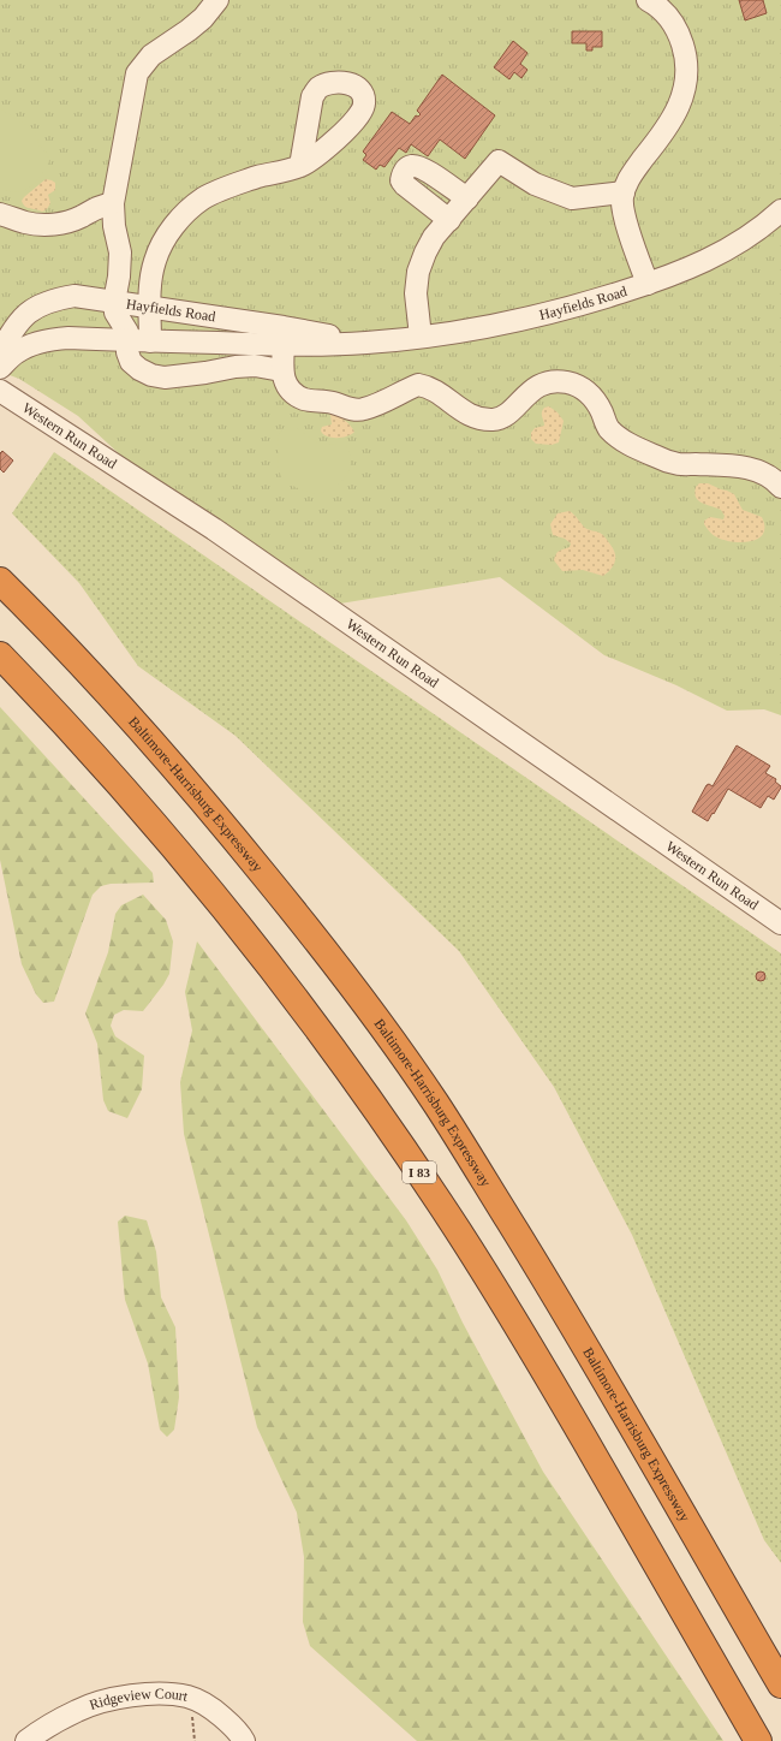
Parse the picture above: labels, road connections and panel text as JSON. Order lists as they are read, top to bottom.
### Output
{
  "streets": {
    "highway": ["Baltimore-Harrisburg Expressway", "I 83"],
    "street": ["Hayfields Road", "Western Run Road", "Ridgeview Court"]
  }
}
